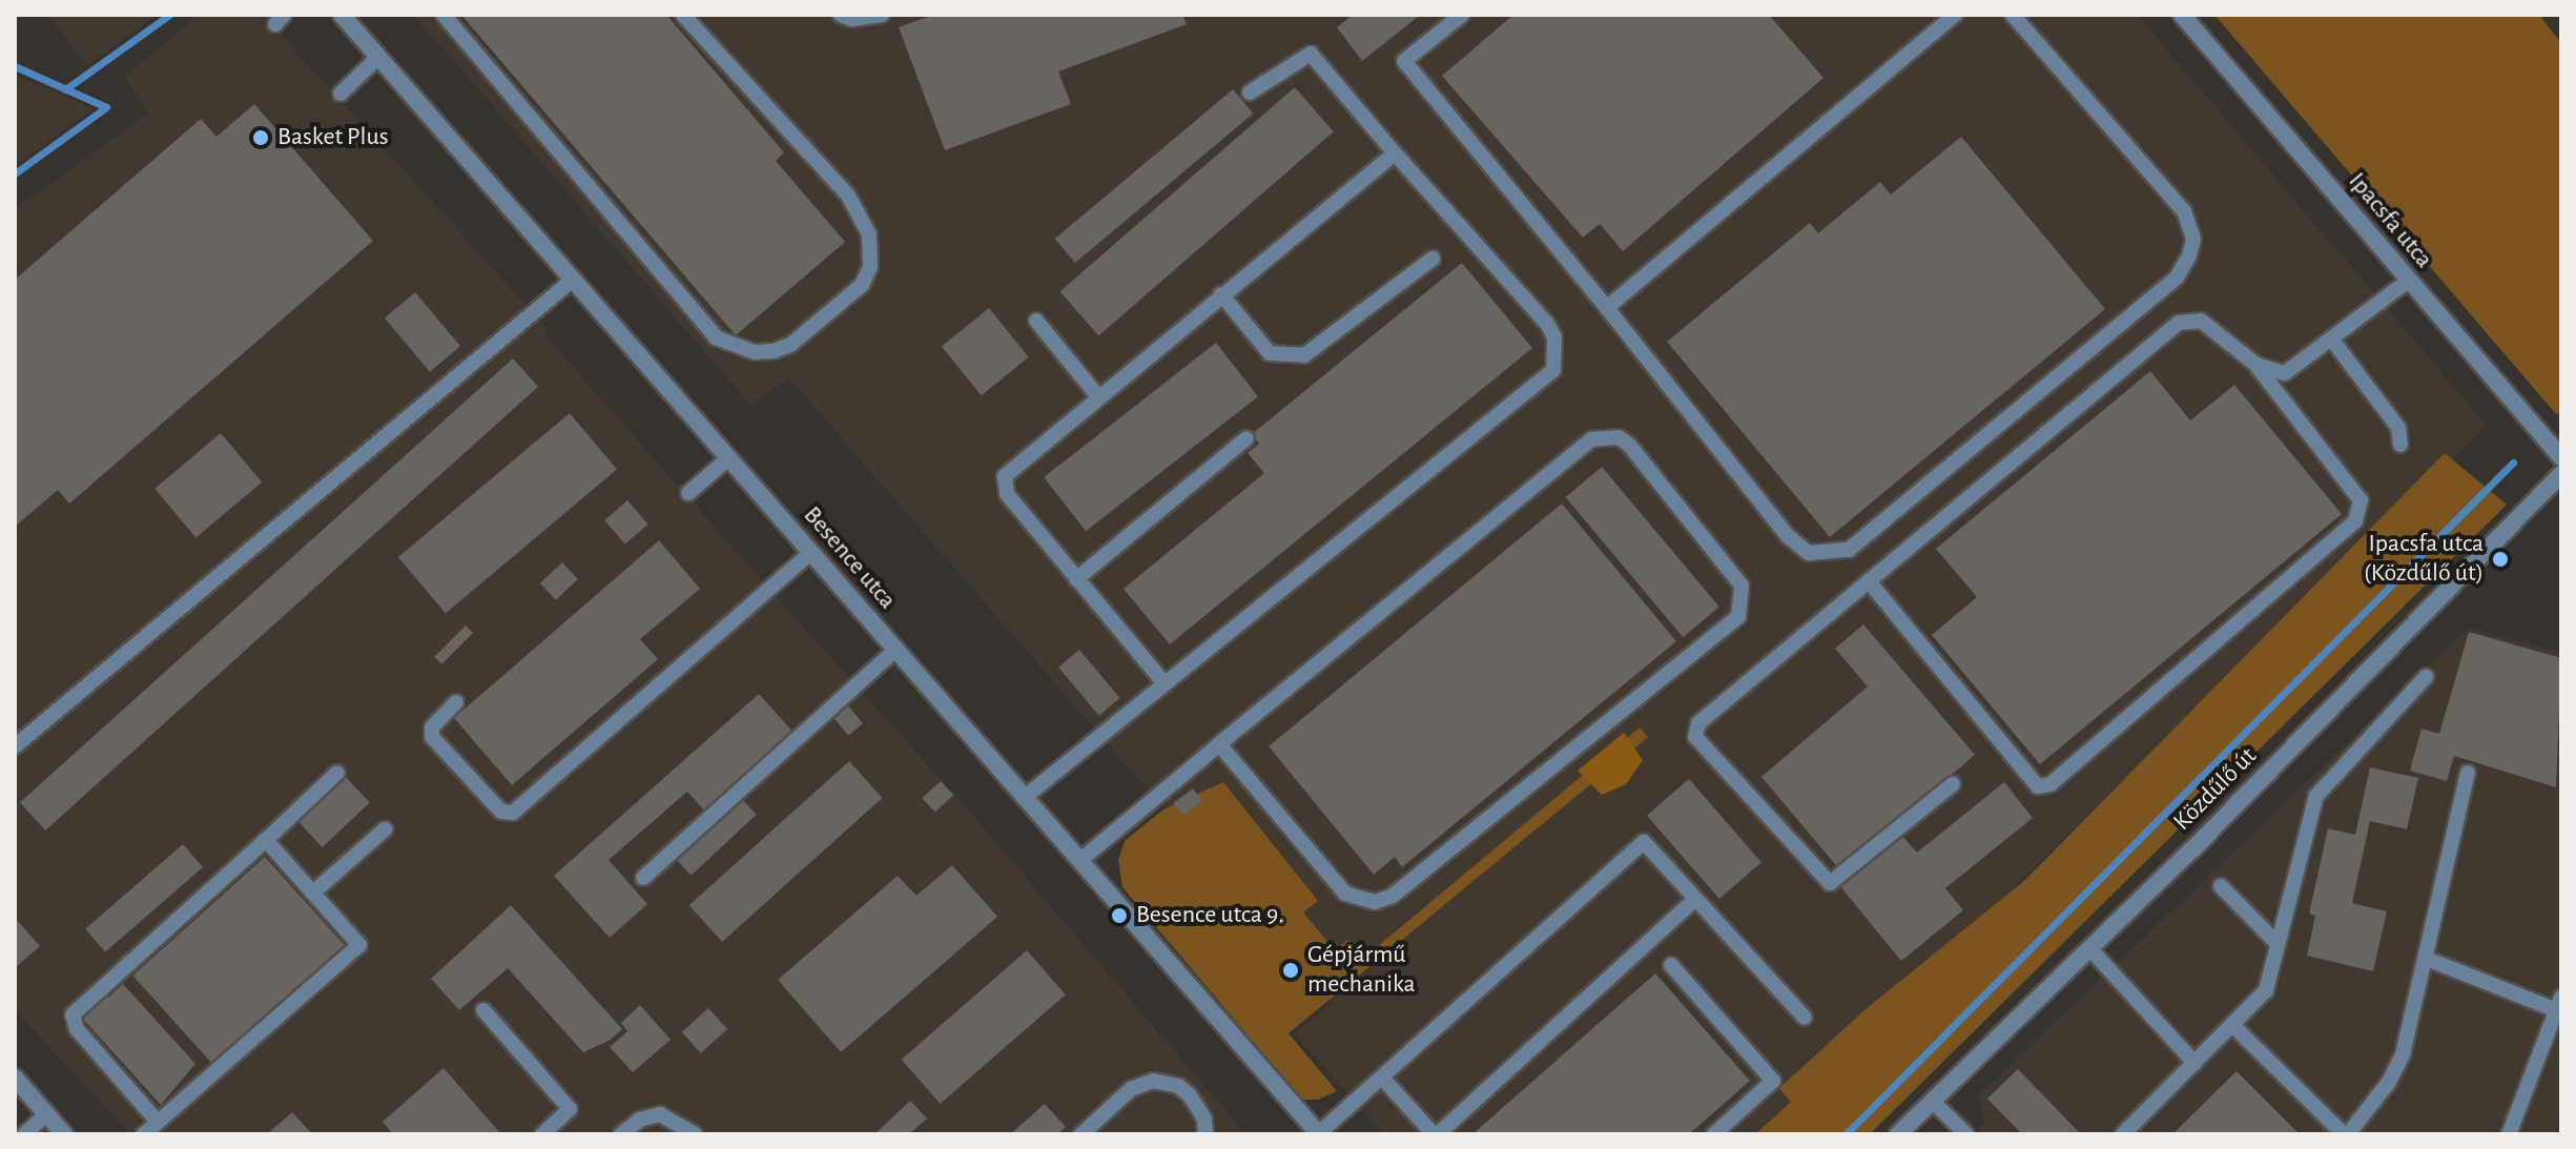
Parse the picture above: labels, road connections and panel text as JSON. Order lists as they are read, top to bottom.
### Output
{
  "streets": {
    "street": ["Ipacsfa utca", "Besence utca", "Közdűlő út"]
  },
  "places": [
    "Basket Plus",
    "Ipacsfa utca (Közdűlő út)",
    "Besence utca 9.",
    "Gépjármű mechanika"
  ]
}
